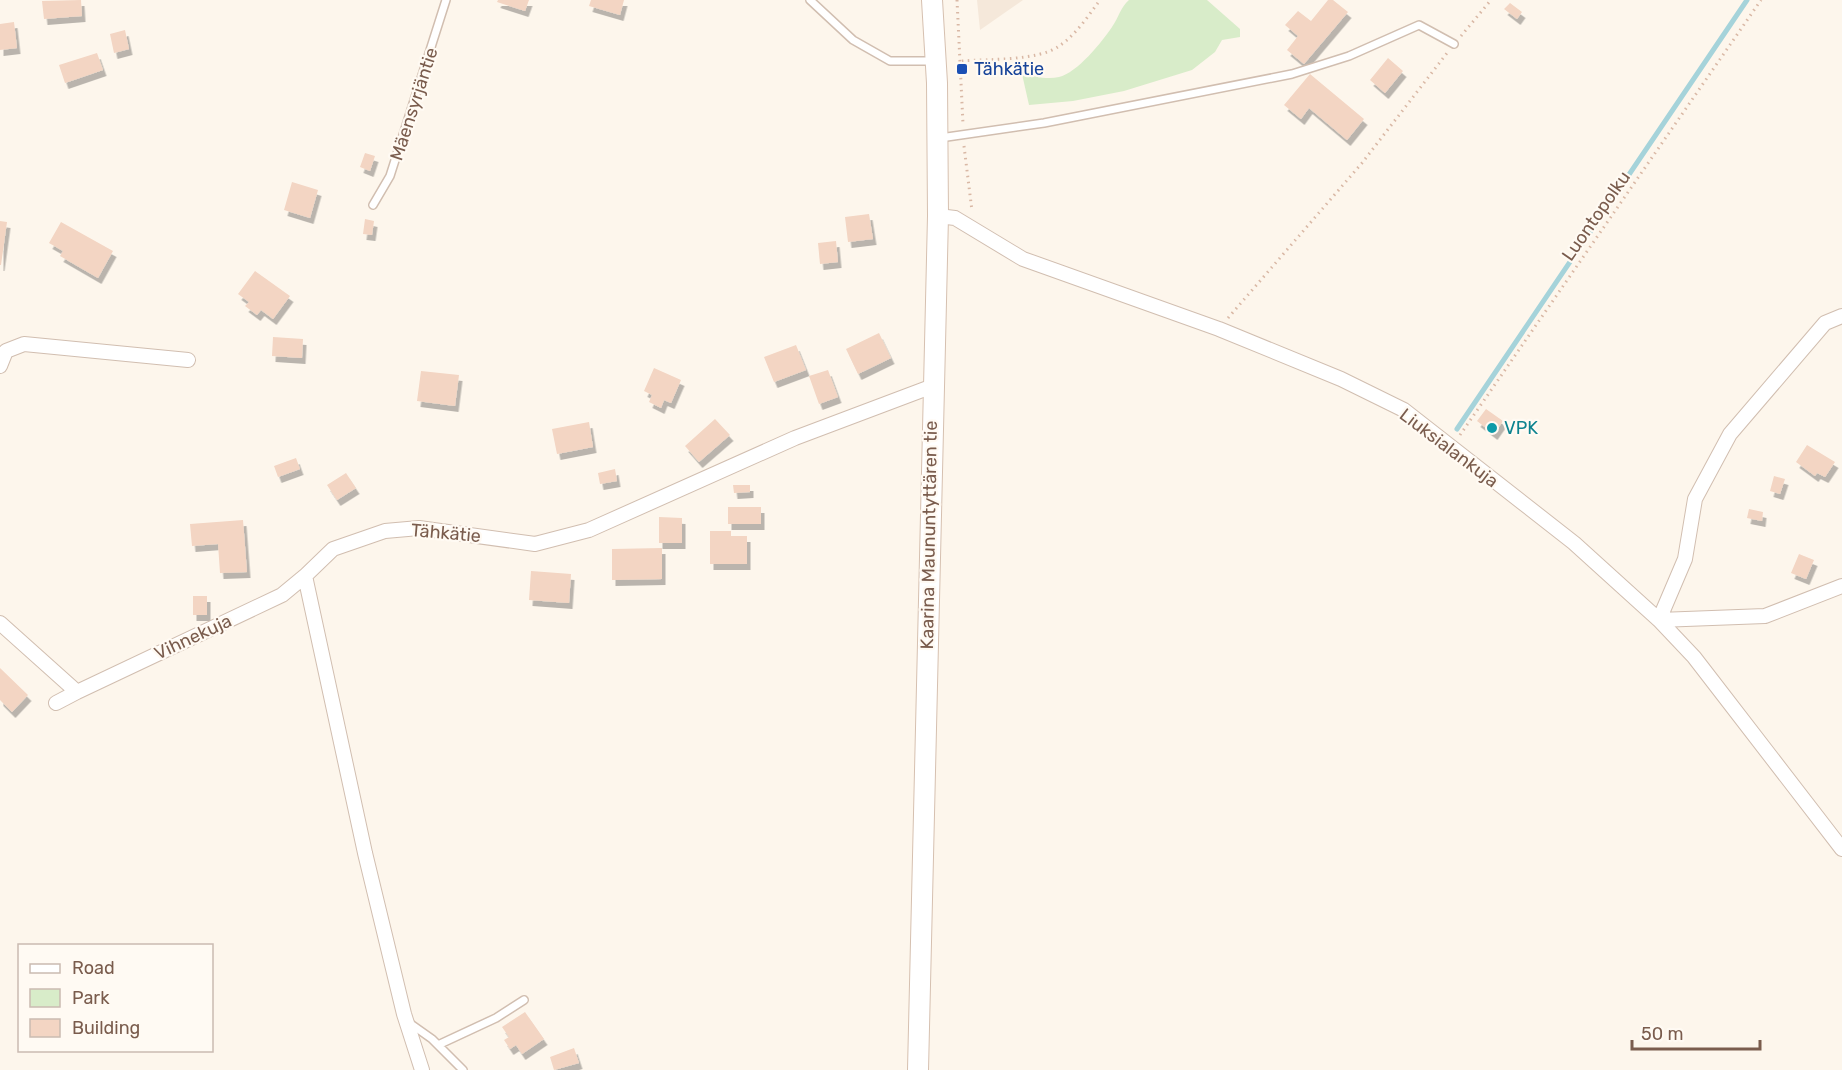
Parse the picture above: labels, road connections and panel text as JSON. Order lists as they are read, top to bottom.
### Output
{
  "streets": {
    "main road": ["Kaarina Maununtyttären tie"],
    "street": ["Liuksialankuja", "Tähkätie", "Vihnekuja"],
    "lane": ["Mäensyrjäntie"],
    "path": ["Luontopolku"]
  },
  "crossings": [
    ["Luontopolku", "Liuksialankuja"],
    ["Liuksialankuja", "Kaarina Maununtyttären tie"],
    ["Tähkätie", "Kaarina Maununtyttären tie"],
    ["Tähkätie", "Vihnekuja"]
  ],
  "places": {
    "transit": ["Tähkätie"],
    "other": ["VPK"]
  },
  "legend": ["Road", "Park", "Building"],
  "scale_bar": "50 m"
}
